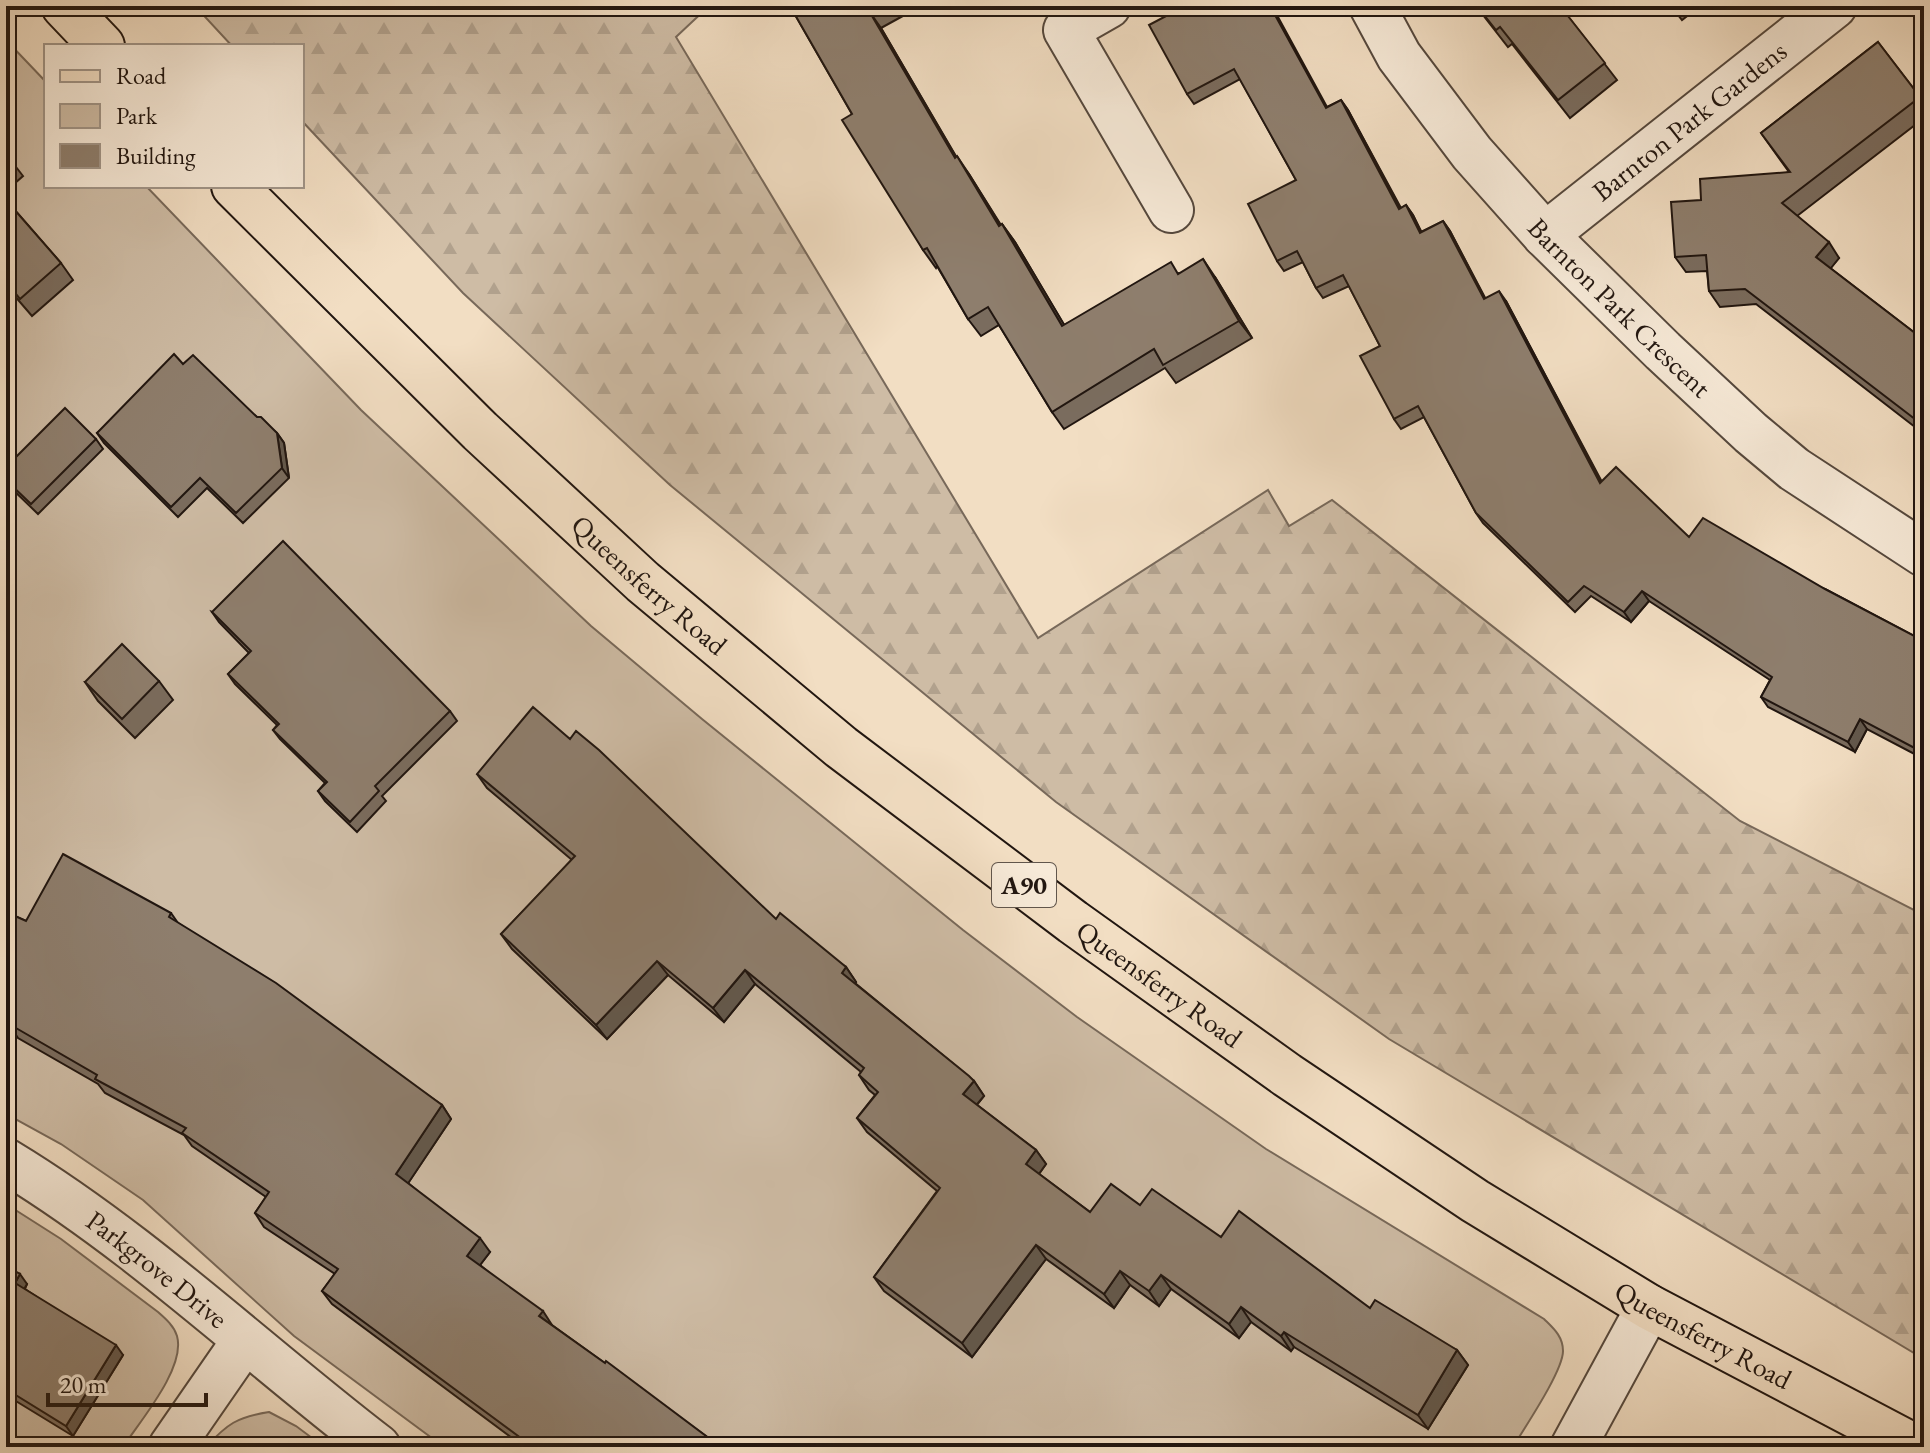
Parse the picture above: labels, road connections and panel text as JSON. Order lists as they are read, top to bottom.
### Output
{
  "streets": {
    "main road": ["Queensferry Road", "A90"],
    "street": ["Barnton Park Gardens", "Barnton Park Crescent", "Parkgrove Drive"]
  },
  "crossings": [
    ["Barnton Park Gardens", "Barnton Park Crescent"]
  ],
  "legend": ["Road", "Park", "Building"],
  "scale_bar": "20 m"
}
